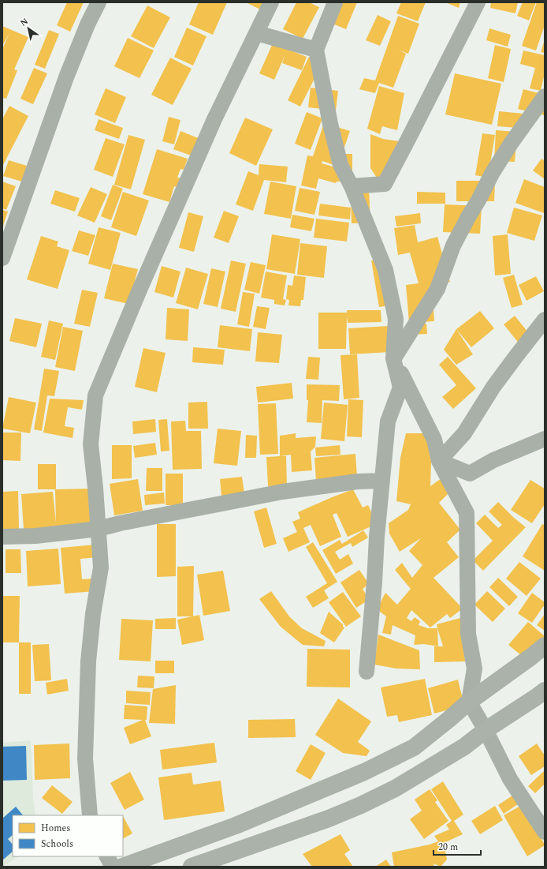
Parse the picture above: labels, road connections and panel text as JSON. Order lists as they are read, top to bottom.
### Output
{
  "legend": ["Homes", "Schools"],
  "scale_bar": "20 m",
  "north": "top left"
}
